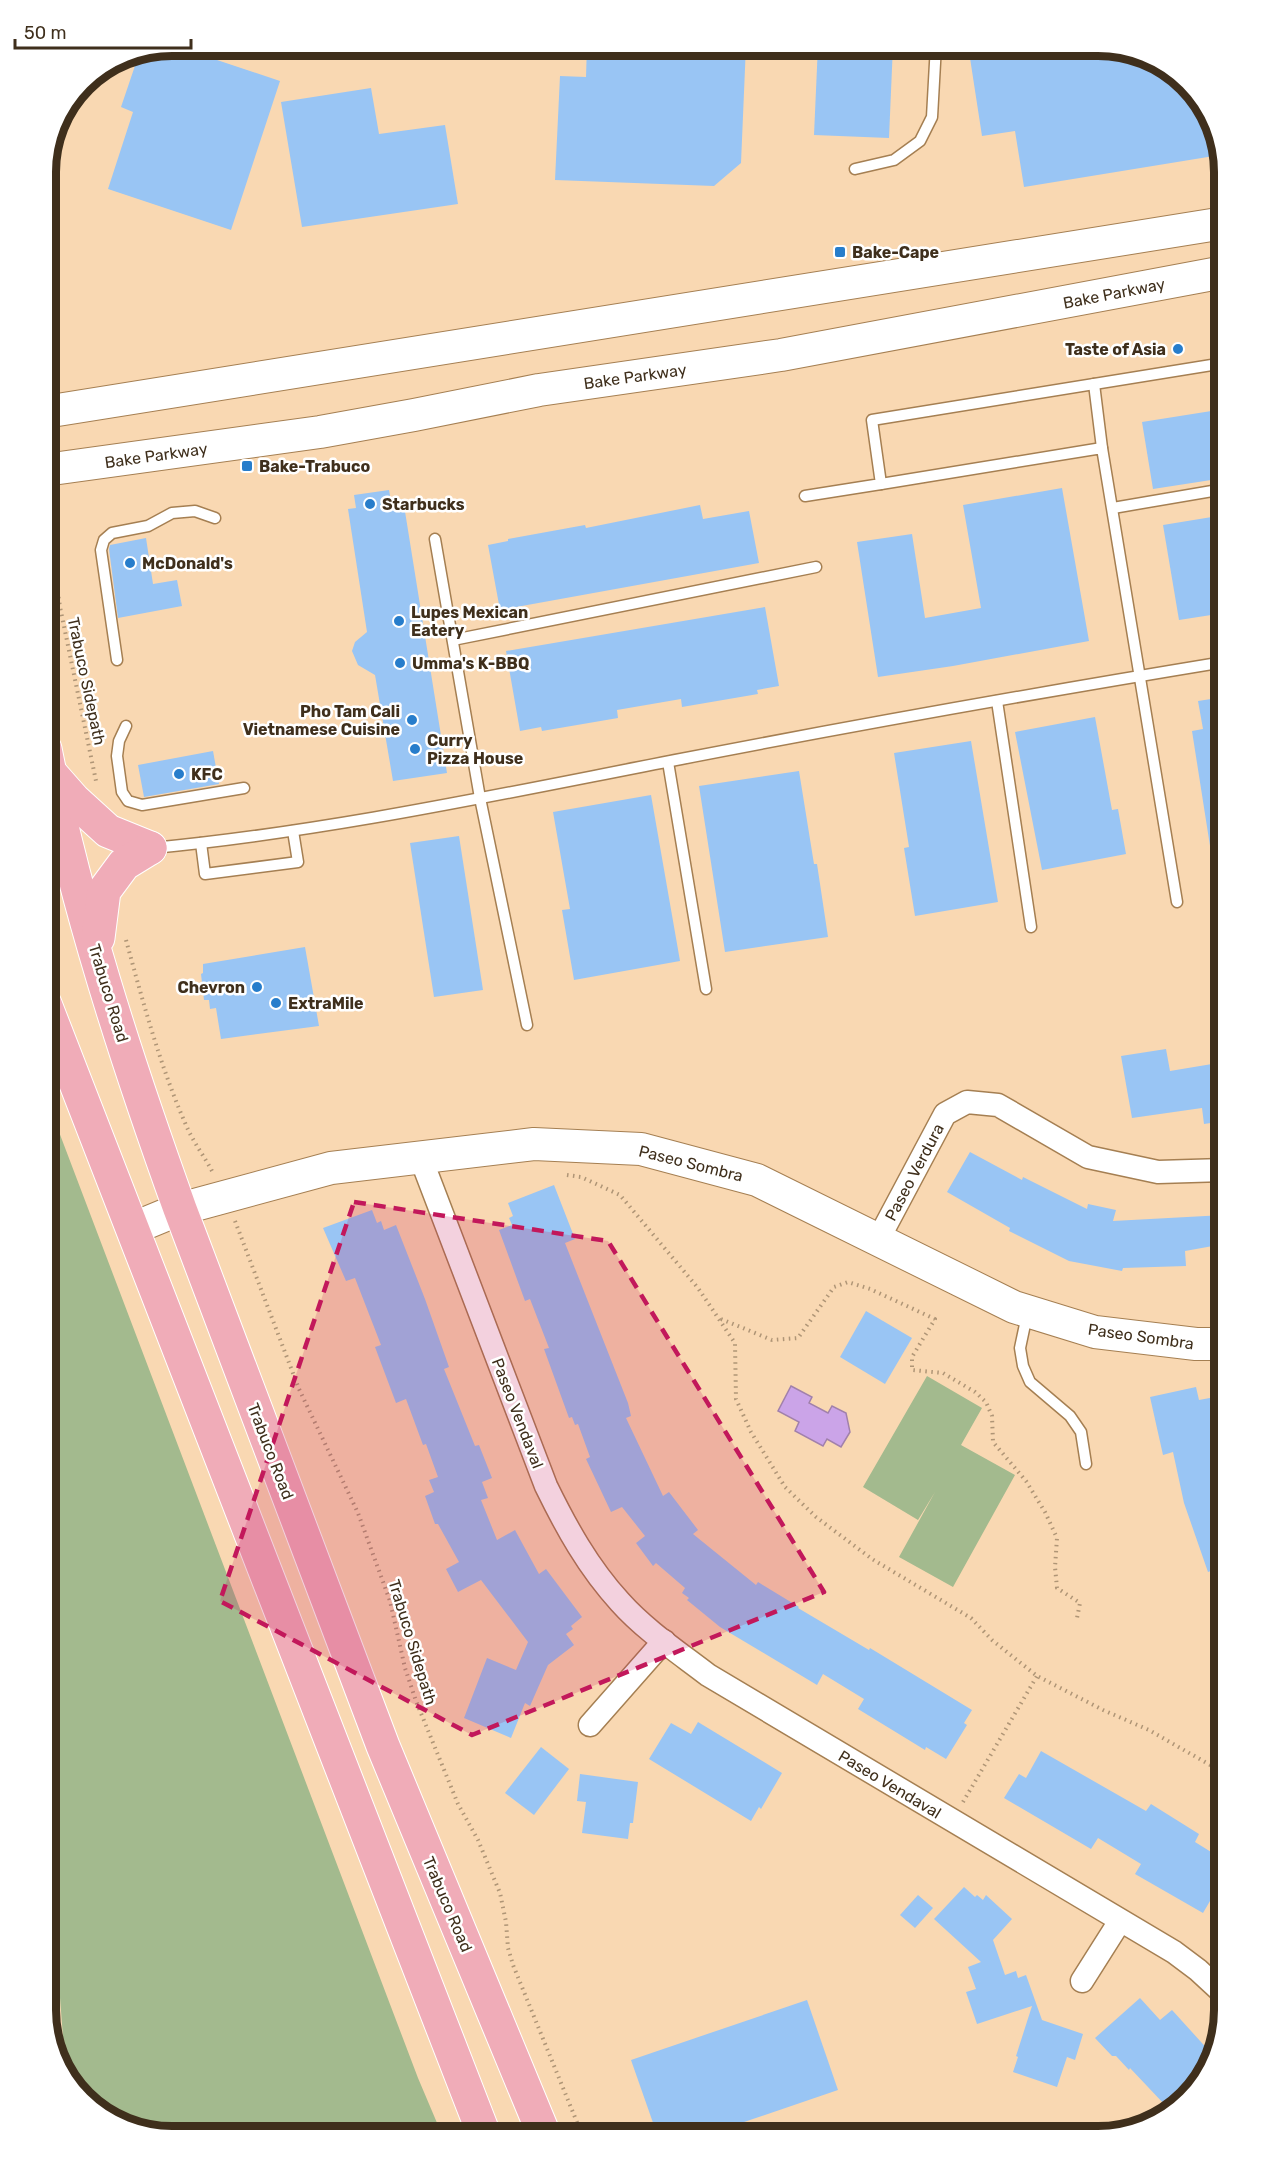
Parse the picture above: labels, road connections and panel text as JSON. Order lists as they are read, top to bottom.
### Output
{
  "streets": {
    "main road": ["Bake Parkway", "Trabuco Road", "Paseo Sombra"],
    "street": ["Paseo Verdura", "Paseo Vendaval"],
    "path": ["Trabuco Sidepath"]
  },
  "crossings": [
    ["Trabuco Road", "Paseo Sombra"],
    ["Paseo Sombra", "Paseo Verdura"],
    ["Paseo Sombra", "Paseo Vendaval"]
  ],
  "places": {
    "transit": ["Bake-Cape", "Bake-Trabuco"],
    "other": [
      "Taste of Asia",
      "Starbucks",
      "McDonald's",
      "Lupes Mexican Eatery",
      "Umma's K-BBQ",
      "Pho Tam Cali Vietnamese Cuisine",
      "Curry Pizza House",
      "KFC",
      "Chevron",
      "ExtraMile"
    ]
  },
  "scale_bar": "50 m"
}
